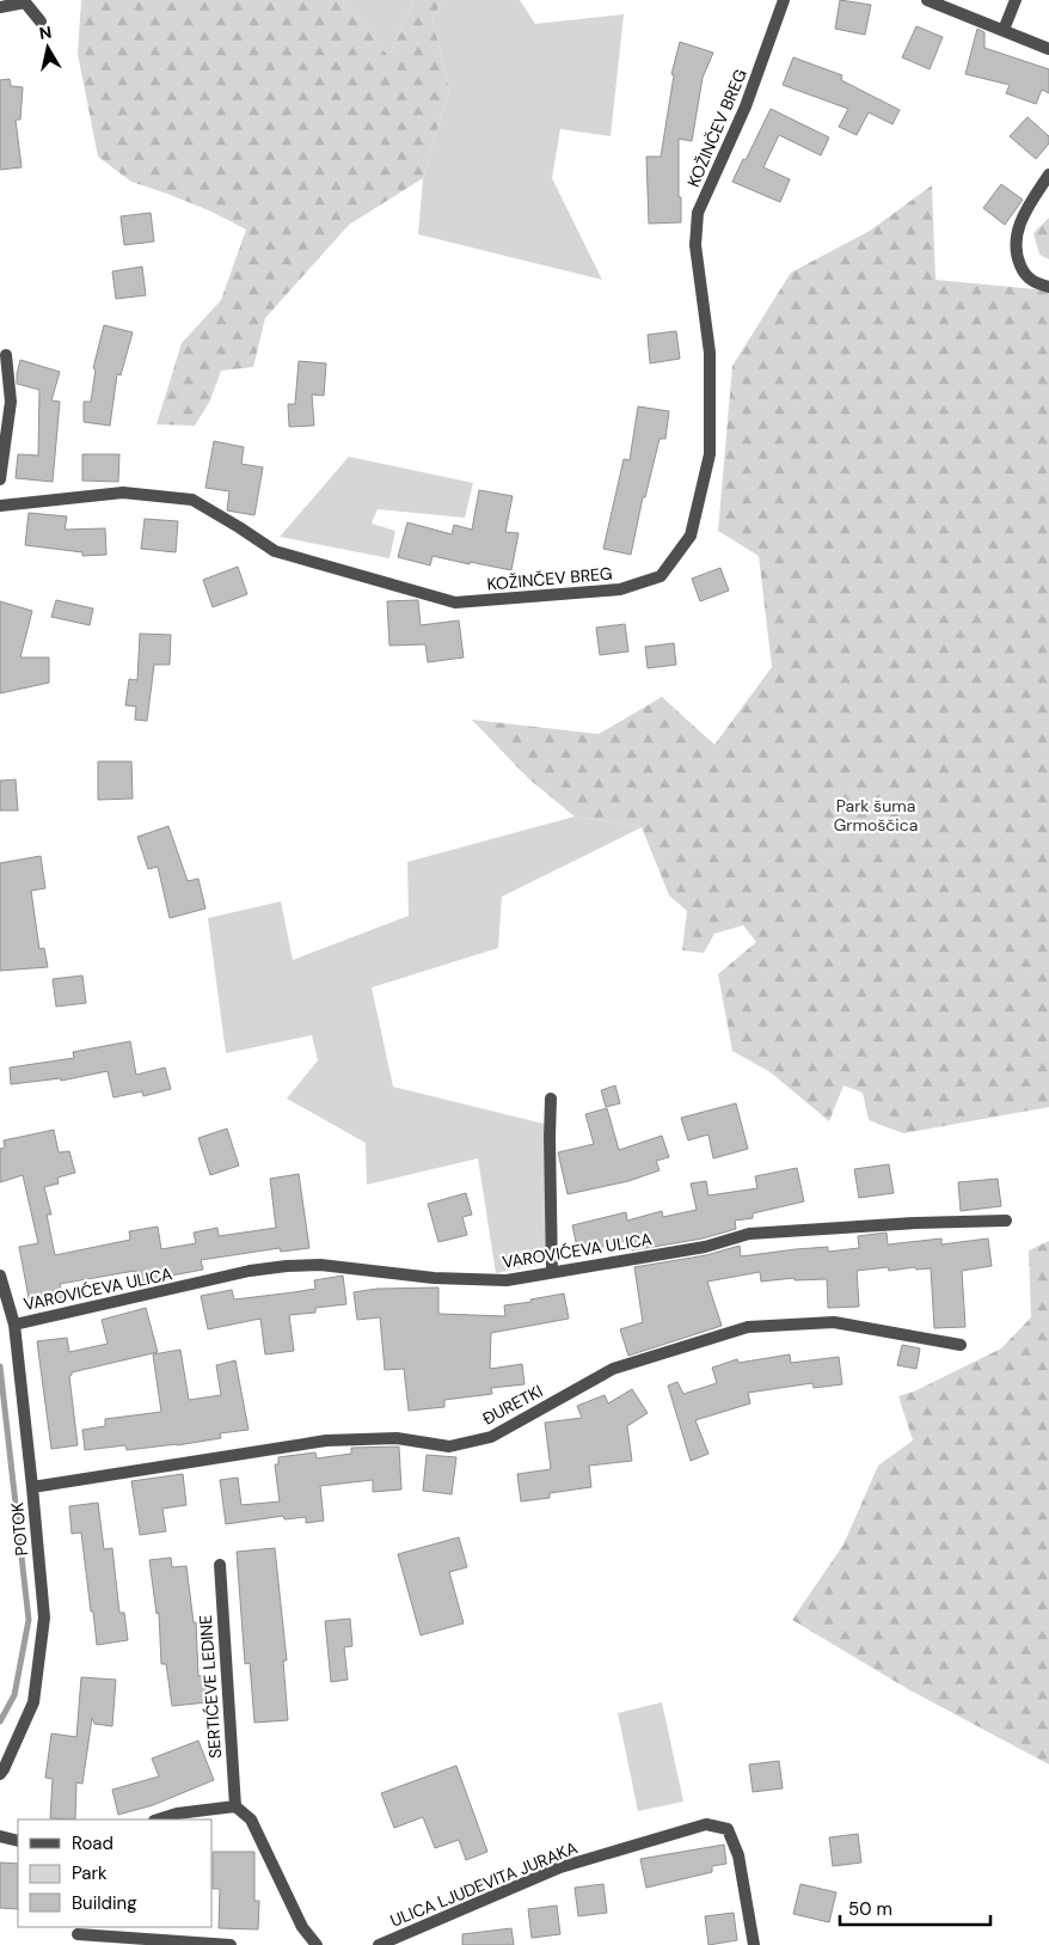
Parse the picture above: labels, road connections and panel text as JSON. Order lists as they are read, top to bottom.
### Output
{
  "streets": {
    "street": [
      "KOŽINČEV BREG",
      "VAROVIĆEVA ULICA",
      "ĐURETKI",
      "POTOK",
      "SERTIĆEVE LEDINE",
      "ULICA LJUDEVITA JURAKA"
    ]
  },
  "crossings": [
    ["VAROVIĆEVA ULICA", "POTOK"],
    ["ĐURETKI", "POTOK"]
  ],
  "parks": ["Park šuma Grmoščica"],
  "legend": ["Road", "Park", "Building"],
  "scale_bar": "50 m",
  "north": "top"
}
